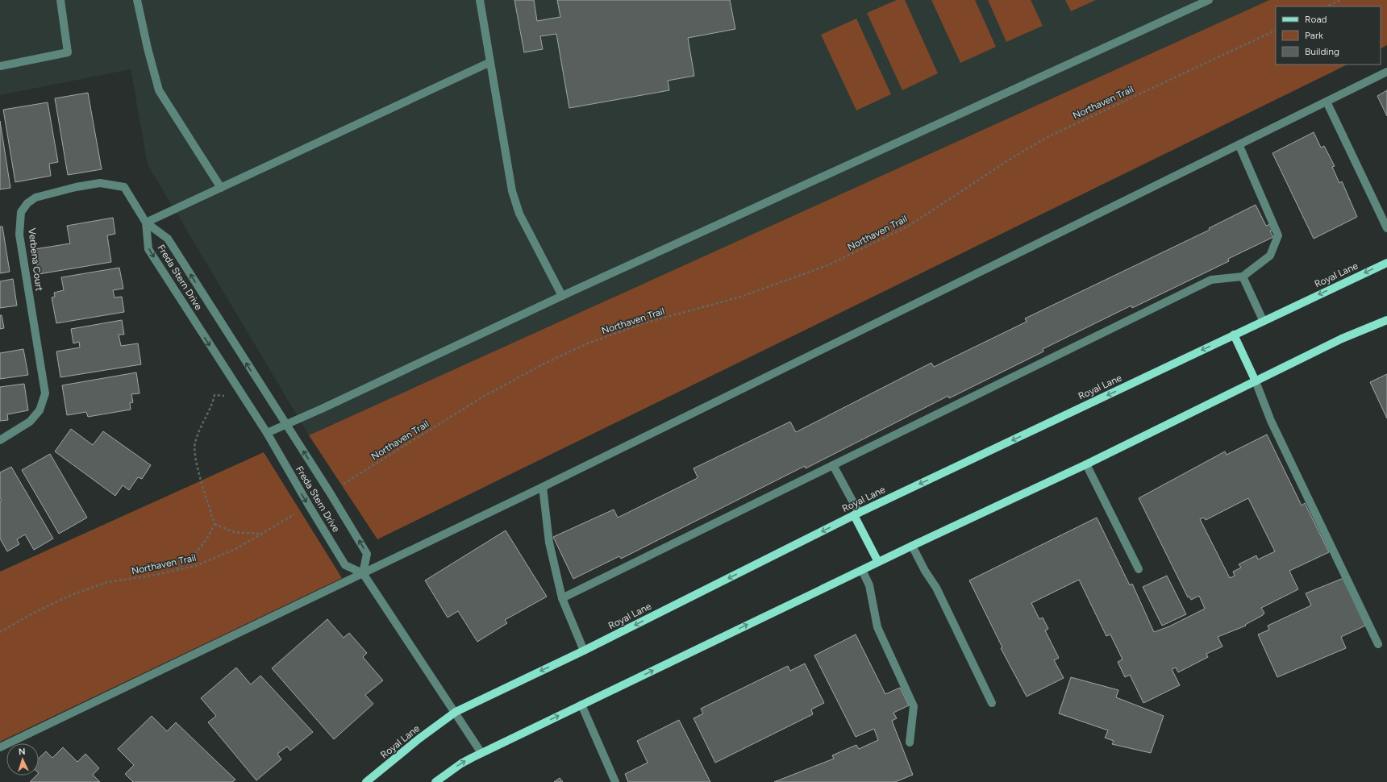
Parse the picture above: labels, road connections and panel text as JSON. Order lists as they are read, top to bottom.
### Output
{
  "streets": {
    "main road": ["Royal Lane"],
    "street": ["Verbena Court", "Freda Stern Drive"],
    "path": ["Northaven Trail"]
  },
  "crossings": [
    ["Northaven Trail", "Freda Stern Drive"],
    ["Verbena Court", "Freda Stern Drive"]
  ],
  "legend": ["Road", "Park", "Building"],
  "north": "top"
}
